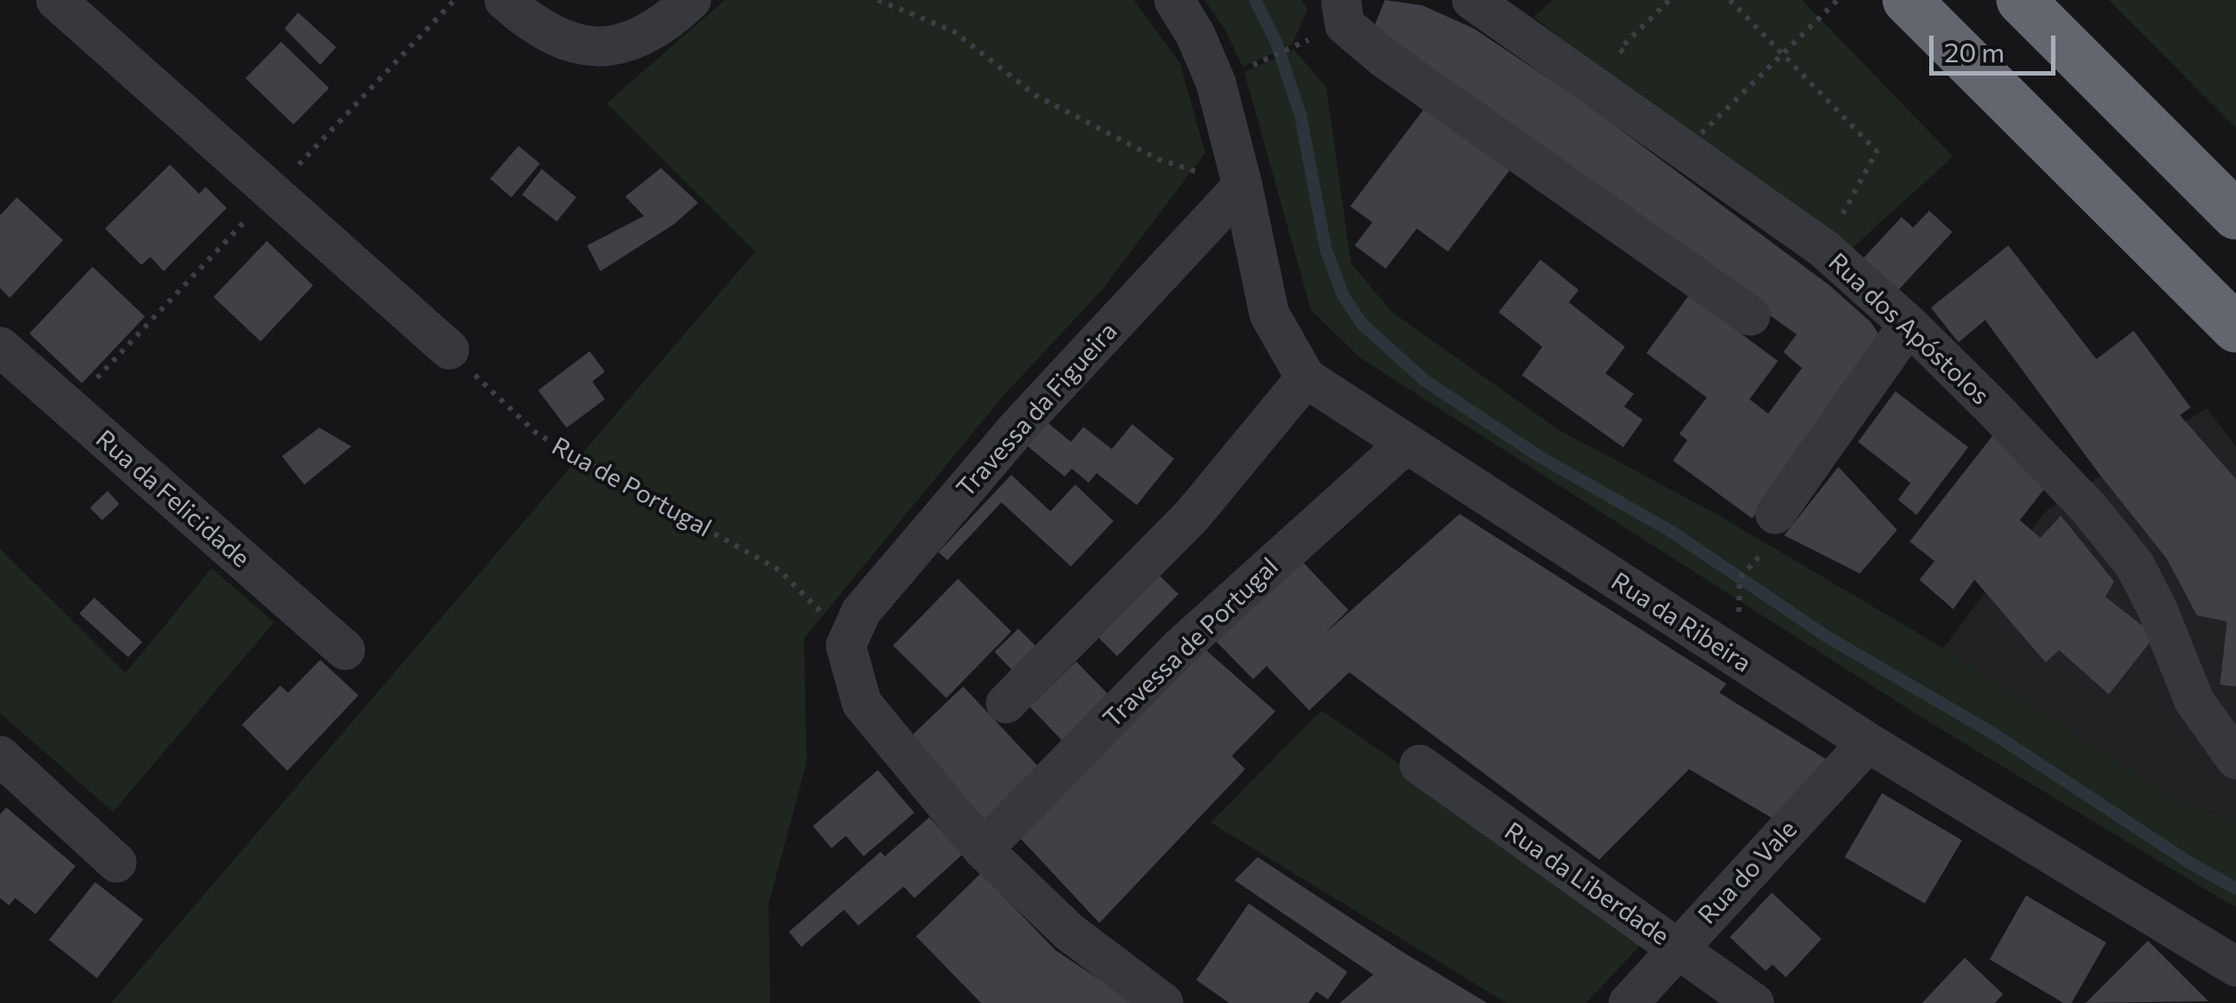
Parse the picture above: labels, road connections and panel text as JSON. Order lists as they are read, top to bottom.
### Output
{
  "streets": {
    "street": [
      "Rua dos Apóstolos",
      "Travessa da Figueira",
      "Rua da Felicidade",
      "Rua da Ribeira",
      "Travessa de Portugal",
      "Rua do Vale",
      "Rua da Liberdade"
    ],
    "path": ["Rua de Portugal"]
  },
  "crossings": [
    ["Travessa da Figueira", "Rua de Portugal"],
    ["Travessa da Figueira", "Rua da Ribeira"],
    ["Rua da Ribeira", "Travessa de Portugal"],
    ["Rua da Ribeira", "Rua do Vale"],
    ["Rua do Vale", "Rua da Liberdade"]
  ],
  "scale_bar": "20 m"
}
